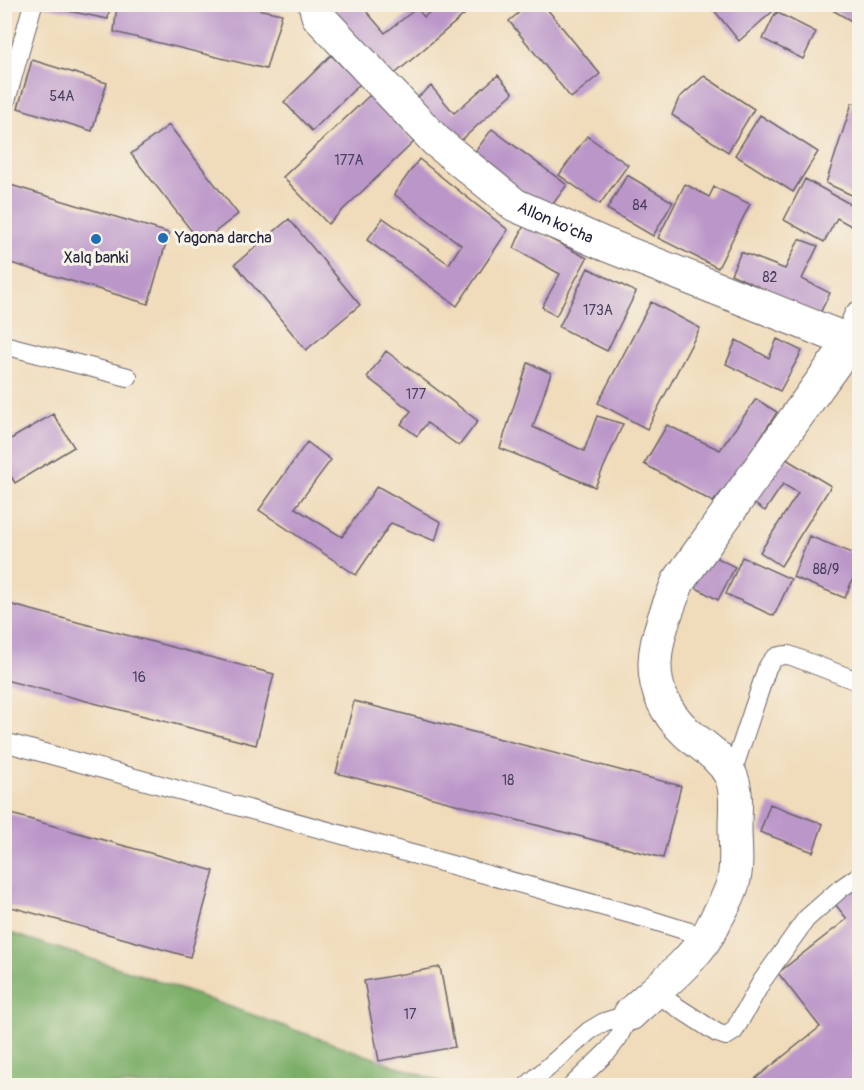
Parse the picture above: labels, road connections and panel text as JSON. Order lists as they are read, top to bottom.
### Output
{
  "streets": {
    "street": ["Allon ko'cha"]
  },
  "places": ["Yagona darcha", "Xalq banki"],
  "house_numbers": [
    "54A",
    "177A",
    "84",
    "82",
    "173A",
    "177",
    "88/9",
    "16",
    "18",
    "17"
  ]
}
